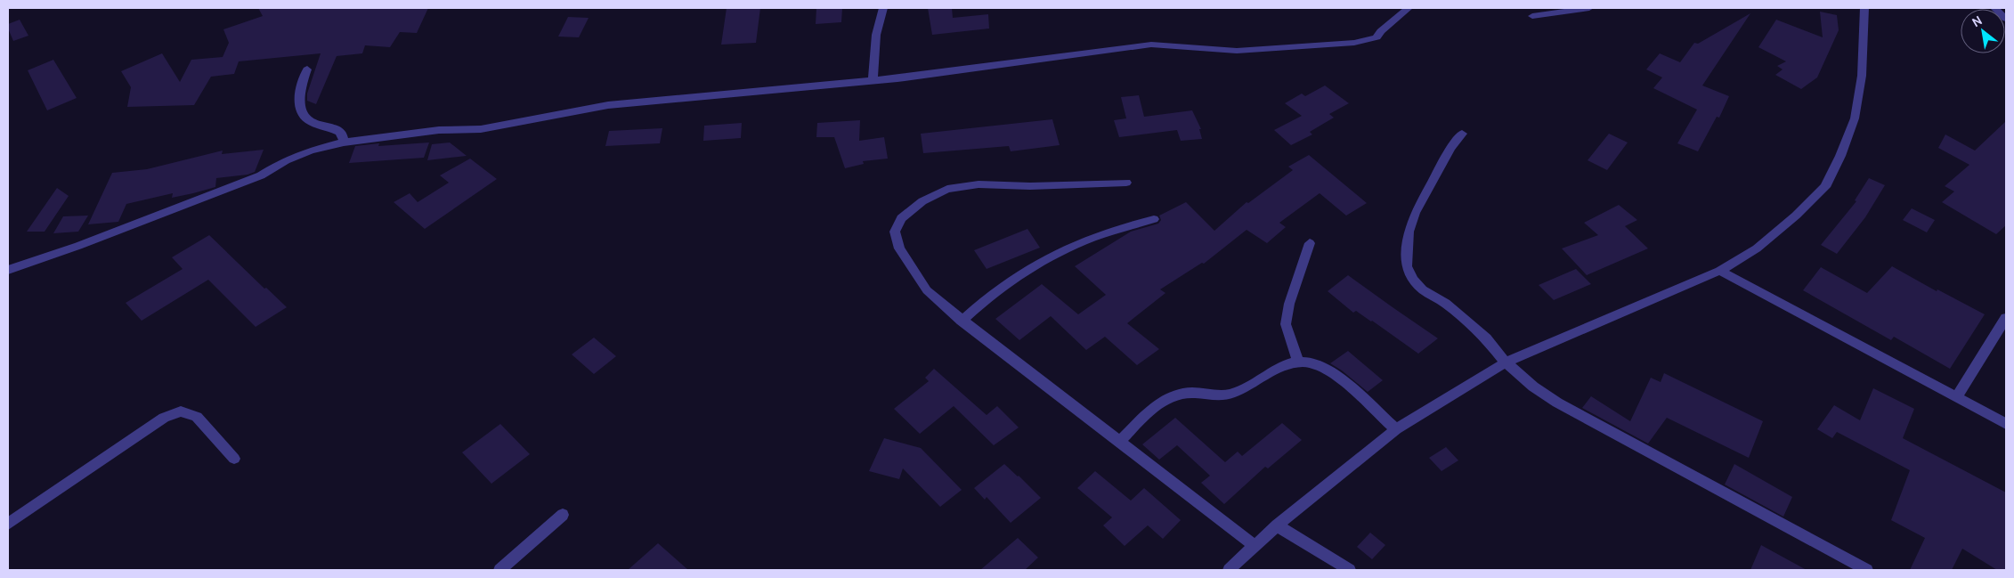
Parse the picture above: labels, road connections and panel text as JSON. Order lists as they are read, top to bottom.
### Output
{
  "north": "top left"
}
